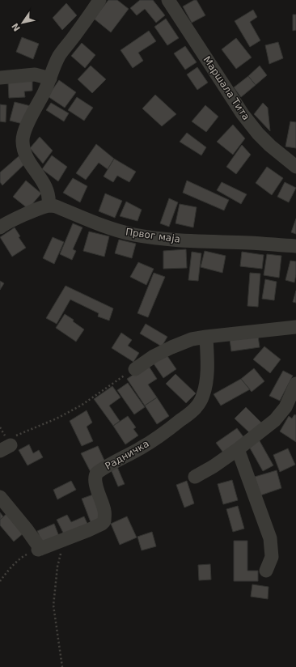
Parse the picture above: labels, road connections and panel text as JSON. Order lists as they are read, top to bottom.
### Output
{
  "streets": {
    "street": ["Маршала Тита", "Првог маја", "Радничка"]
  },
  "north": "bottom left"
}
